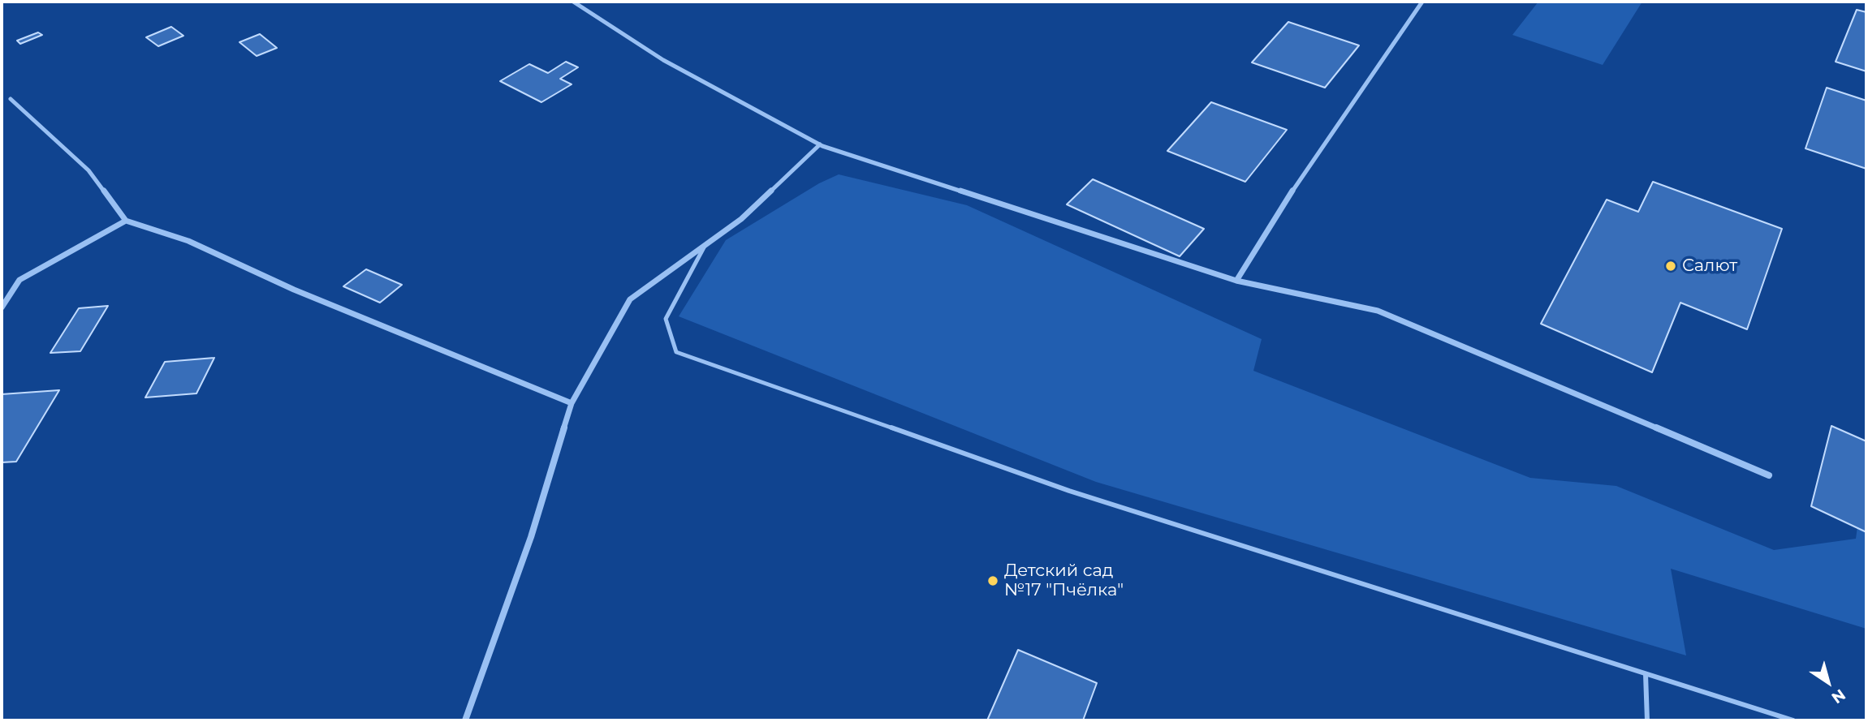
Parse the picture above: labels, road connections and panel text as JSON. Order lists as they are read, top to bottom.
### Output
{
  "places": ["Салют", "Детский сад №17 \"Пчёлка\""],
  "north": "bottom right"
}
